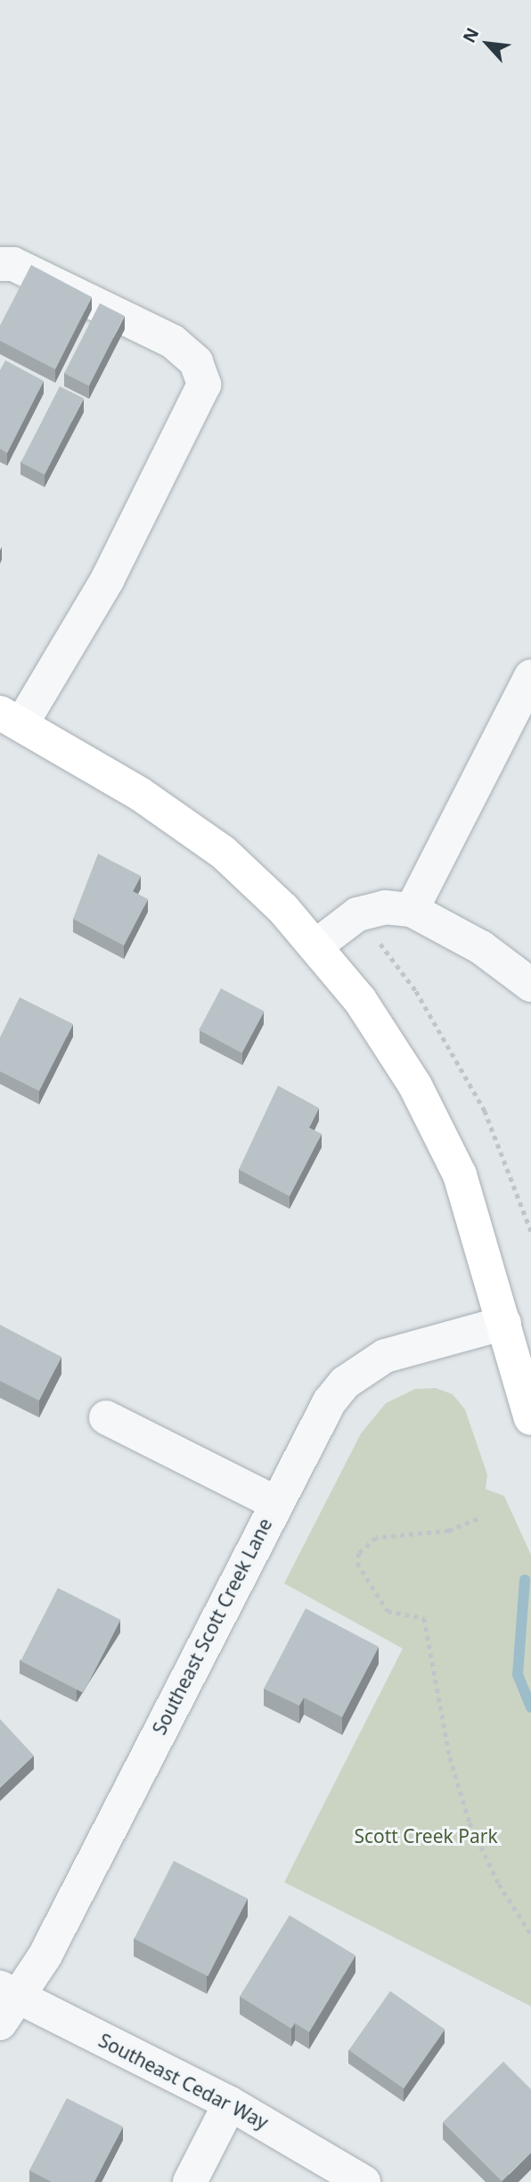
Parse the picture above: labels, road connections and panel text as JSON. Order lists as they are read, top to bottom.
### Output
{
  "streets": {
    "street": ["Southeast Scott Creek Lane", "Southeast Cedar Way"]
  },
  "crossings": [
    ["Southeast Scott Creek Lane", "Southeast Cedar Way"]
  ],
  "parks": ["Scott Creek Park"],
  "north": "top left"
}
